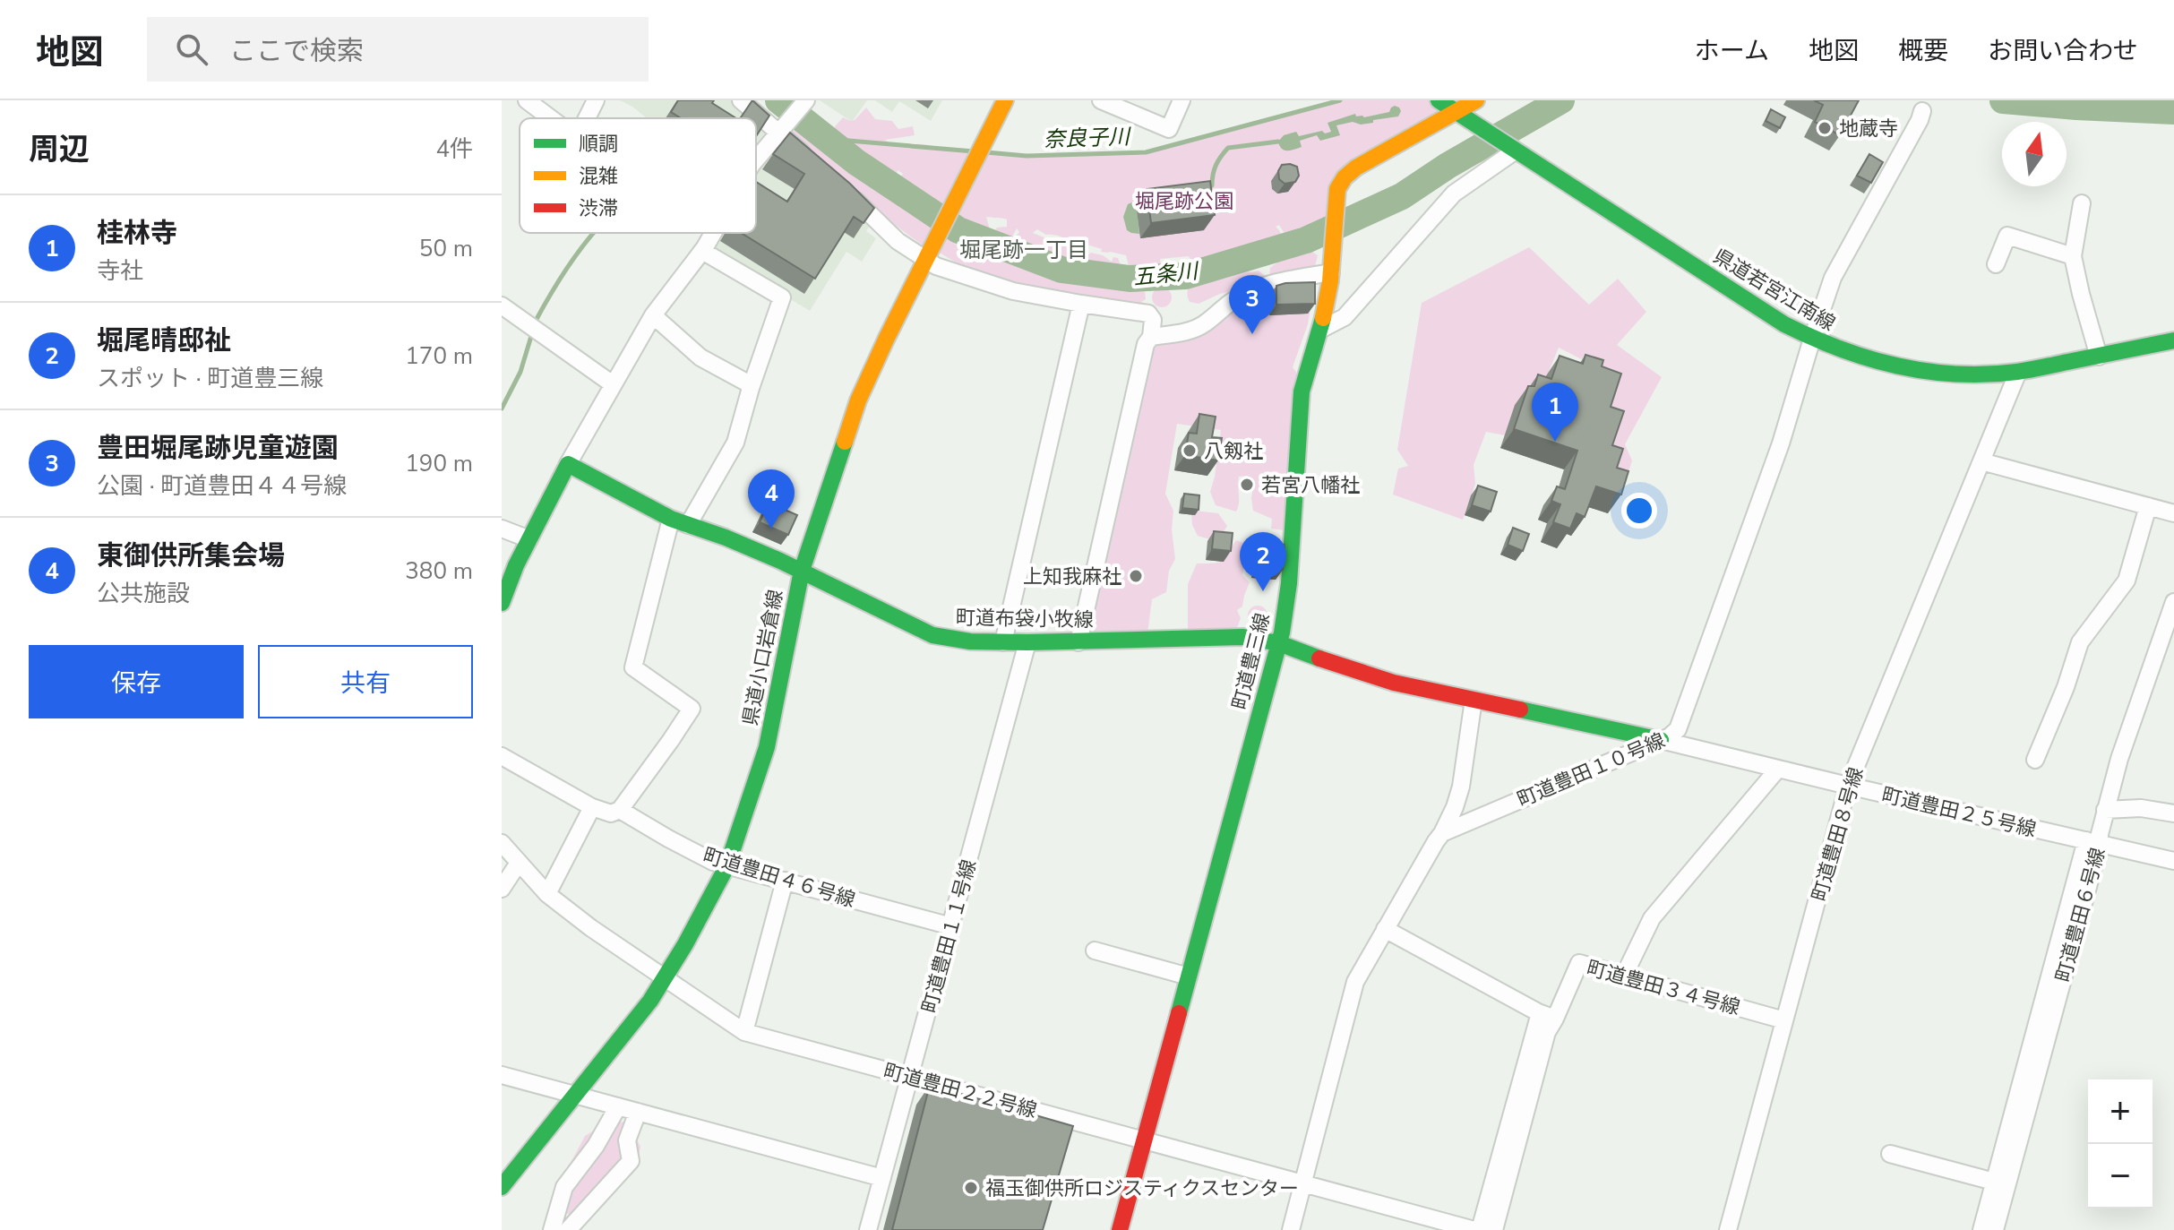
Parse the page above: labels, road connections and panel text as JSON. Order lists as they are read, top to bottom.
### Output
{
  "streets": {
    "street": [
      "県道若宮江南線",
      "町道布袋小牧線",
      "県道小口岩倉線",
      "町道豊三線",
      "町道豊田１０号線",
      "町道豊田２５号線",
      "町道豊田８号線",
      "町道豊田４６号線",
      "町道豊田６号線",
      "町道豊田１１号線",
      "町道豊田３４号線",
      "町道豊田２２号線"
    ]
  },
  "crossings": [
    ["県道若宮江南線", "町道豊三線"],
    ["県道若宮江南線", "町道豊田１０号線"],
    ["県道若宮江南線", "町道豊田８号線"],
    ["町道布袋小牧線", "県道小口岩倉線"],
    ["町道布袋小牧線", "町道豊三線"],
    ["町道布袋小牧線", "町道豊田１０号線"],
    ["町道布袋小牧線", "町道豊田２５号線"],
    ["町道布袋小牧線", "町道豊田１１号線"],
    ["県道小口岩倉線", "町道豊田４６号線"],
    ["県道小口岩倉線", "町道豊田２２号線"],
    ["町道豊三線", "町道豊田２２号線"],
    ["町道豊田１０号線", "町道豊田２５号線"],
    ["町道豊田２５号線", "町道豊田８号線"],
    ["町道豊田２５号線", "町道豊田６号線"],
    ["町道豊田８号線", "町道豊田３４号線"],
    ["町道豊田４６号線", "町道豊田１１号線"],
    ["町道豊田１１号線", "町道豊田２２号線"]
  ],
  "districts": ["堀尾跡一丁目"],
  "water": ["奈良子川", "五条川"],
  "parks": ["堀尾跡公園"],
  "places": [
    "地蔵寺",
    "八剱社",
    "若宮八幡社",
    "上知我麻社",
    "福玉御供所ロジスティクスセンター"
  ],
  "legend": ["順調", "混雑", "渋滞"],
  "north": "top",
  "page": {
    "header": "地図",
    "search": "ここで検索",
    "nav": [
      "ホーム",
      "地図",
      "概要",
      "お問い合わせ"
    ],
    "heading": ["周辺", "4件"],
    "list": [
      {
        "mark": "1",
        "name": "桂林寺",
        "note": "寺社",
        "value": "50 m"
      },
      {
        "mark": "2",
        "name": "堀尾晴邸祉",
        "note": "スポット · 町道豊三線",
        "value": "170 m"
      },
      {
        "mark": "3",
        "name": "豊田堀尾跡児童遊園",
        "note": "公園 · 町道豊田４４号線",
        "value": "190 m"
      },
      {
        "mark": "4",
        "name": "東御供所集会場",
        "note": "公共施設",
        "value": "380 m"
      }
    ],
    "pins": [
      "3",
      "1",
      "4",
      "2"
    ],
    "buttons": ["保存", "共有"],
    "map_buttons": ["+", "−"]
  }
}
